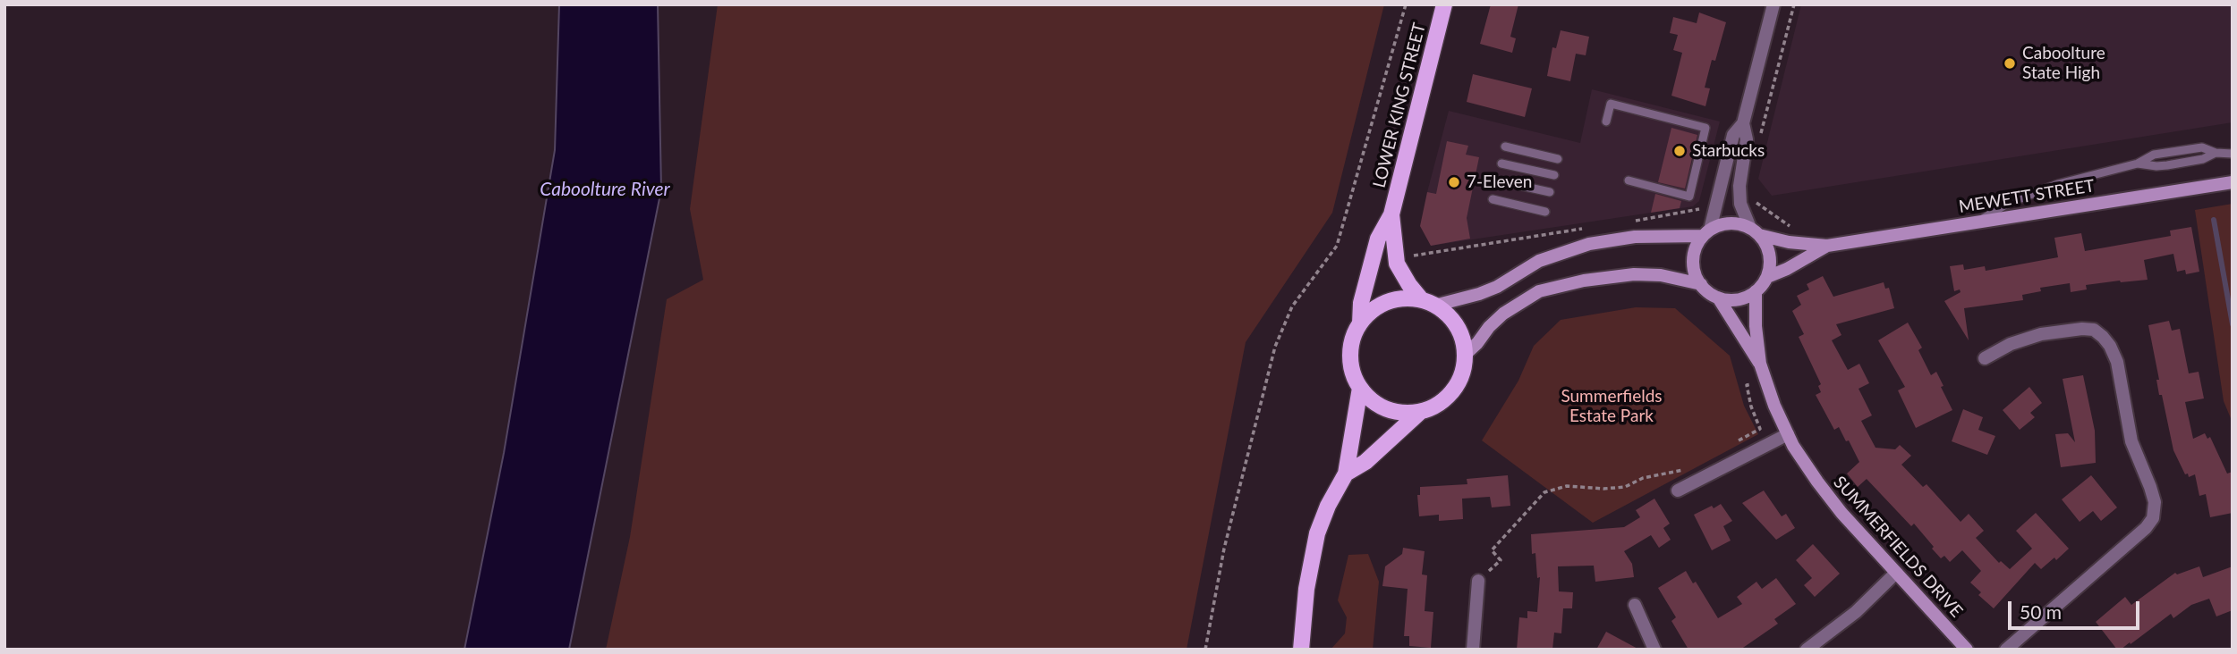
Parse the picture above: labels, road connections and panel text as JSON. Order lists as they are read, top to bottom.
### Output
{
  "streets": {
    "main road": ["LOWER KING STREET", "MEWETT STREET", "SUMMERFIELDS DRIVE"]
  },
  "crossings": [
    ["MEWETT STREET", "SUMMERFIELDS DRIVE"]
  ],
  "water": ["Caboolture River"],
  "parks": ["Summerfields Estate Park"],
  "places": ["Caboolture State High", "Starbucks", "7-Eleven"],
  "scale_bar": "50 m"
}
